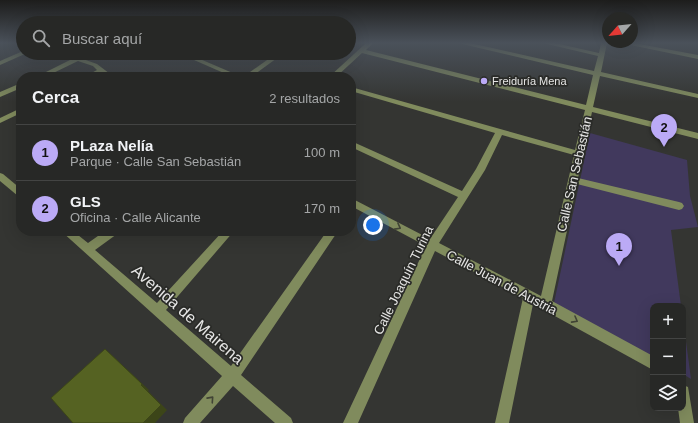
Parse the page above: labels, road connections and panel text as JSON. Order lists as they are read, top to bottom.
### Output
{
  "streets": {
    "street": [
      "Calle San Sebastián",
      "Calle Joaquín Turina",
      "Calle Juan de Austria",
      "Avenida de Mairena"
    ]
  },
  "crossings": [
    ["Calle San Sebastián", "Calle Juan de Austria"],
    ["Calle Joaquín Turina", "Calle Juan de Austria"]
  ],
  "places": ["Freiduría Mena"],
  "north": "bottom left",
  "page": {
    "search": "Buscar aquí",
    "heading": ["Cerca", "2 resultados"],
    "pins": ["2", "1"],
    "list": [
      {
        "mark": "1",
        "name": "PLaza Nelía",
        "note": "Parque · Calle San Sebastián",
        "value": "100 m"
      },
      {
        "mark": "2",
        "name": "GLS",
        "note": "Oficina · Calle Alicante",
        "value": "170 m"
      }
    ],
    "map_buttons": ["+", "−"]
  }
}
